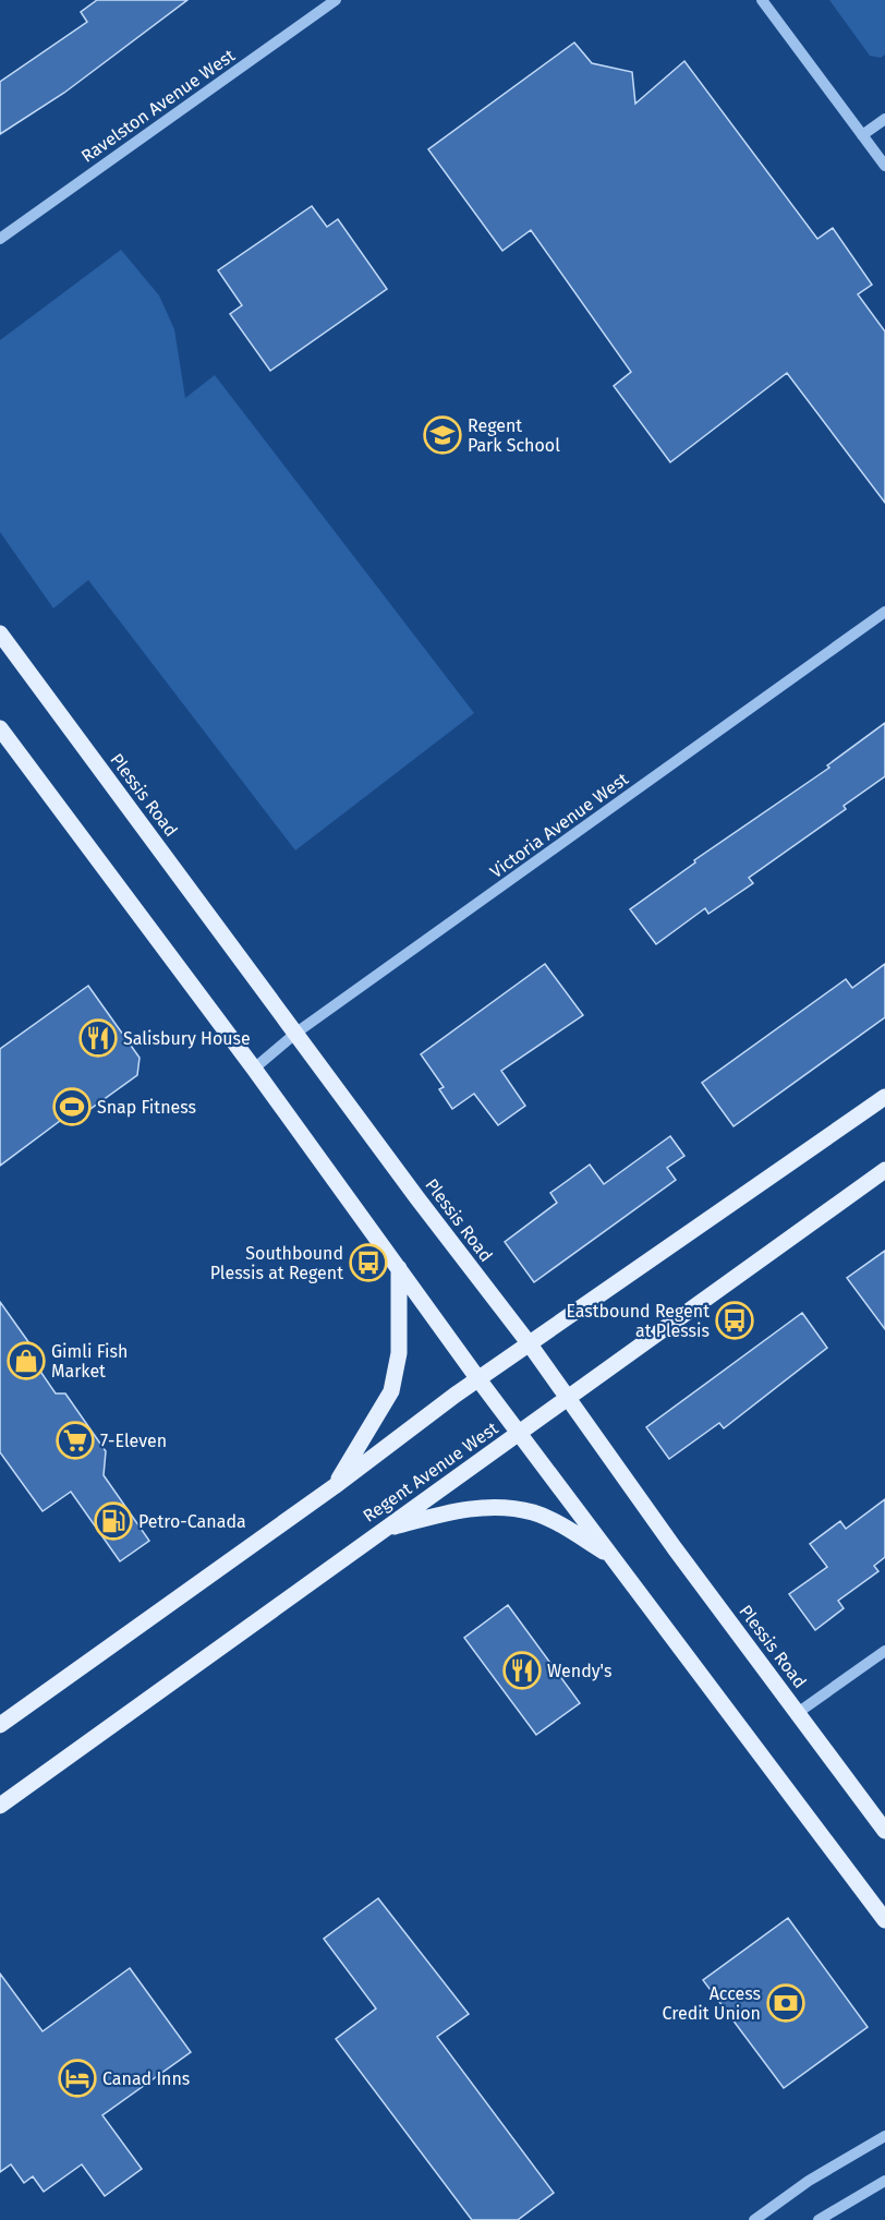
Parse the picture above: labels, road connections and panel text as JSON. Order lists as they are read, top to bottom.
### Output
{
  "streets": {
    "main road": ["Plessis Road", "Regent Avenue West"],
    "street": ["Ravelston Avenue West", "Victoria Avenue West"]
  },
  "crossings": [
    ["Plessis Road", "Victoria Avenue West"],
    ["Plessis Road", "Regent Avenue West"]
  ],
  "places": {
    "school or university": ["Regent Park School"],
    "restaurant": ["Salisbury House", "Wendy's"],
    "sports": ["Snap Fitness"],
    "bus stop": ["Southbound Plessis at Regent", "Eastbound Regent at Plessis"],
    "shop": ["Gimli Fish Market"],
    "supermarket": ["7-Eleven"],
    "fuel station": ["Petro-Canada"],
    "bank": ["Access Credit Union"],
    "hotel": ["Canad Inns"]
  }
}
